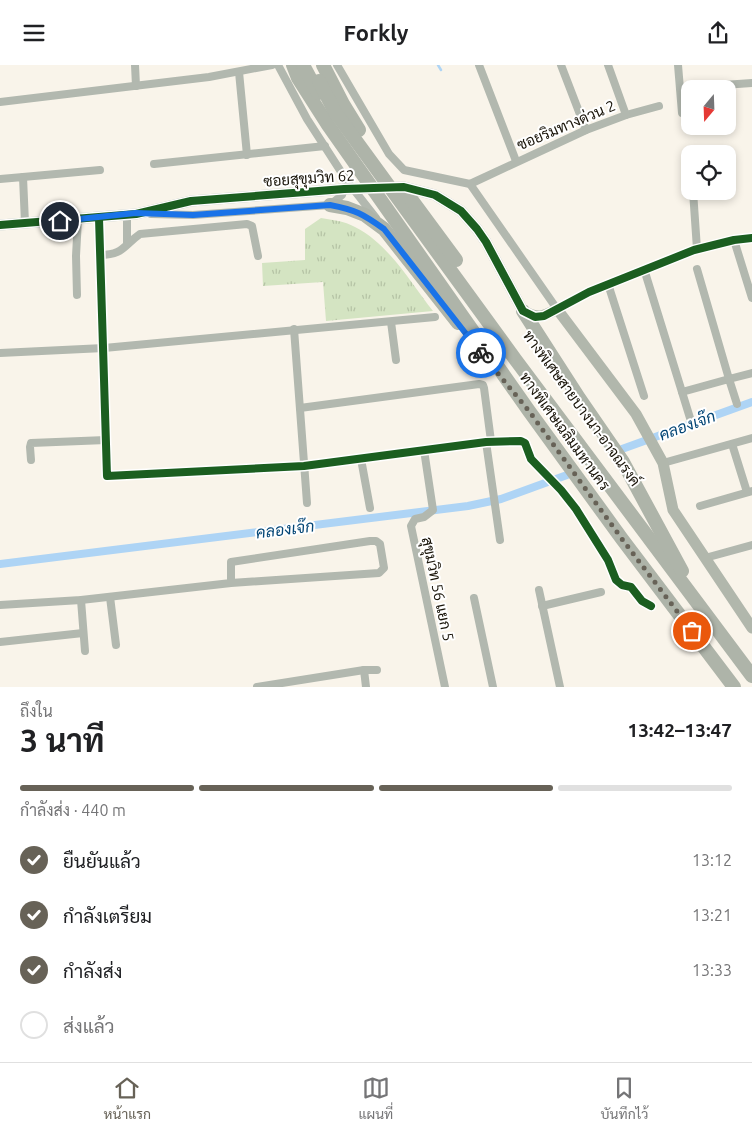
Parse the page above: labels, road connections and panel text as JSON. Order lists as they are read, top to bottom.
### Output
{
  "streets": {
    "highway": ["ทางพิเศษสายบางนา-อาจณรงค์", "ทางพิเศษเฉลิมมหานคร"],
    "street": ["ซอยริมทางด่วน 2", "ซอยสุขุมวิท 62", "สุขุมวิท 56 แยก 5"]
  },
  "water": ["คลองเจ๊ก"],
  "north": "bottom",
  "page": {
    "header": "Forkly",
    "heading": ["3 นาที", "ถึงใน", "13:42–13:47"],
    "bar": "กำลังส่ง · 440 m",
    "list": [
      ["ยืนยันแล้ว", "13:12"],
      ["กำลังเตรียม", "13:21"],
      ["กำลังส่ง", "13:33"],
      "ส่งแล้ว"
    ],
    "tabs": ["หน้าแรก", "แผนที่", "บันทึกไว้"]
  }
}
